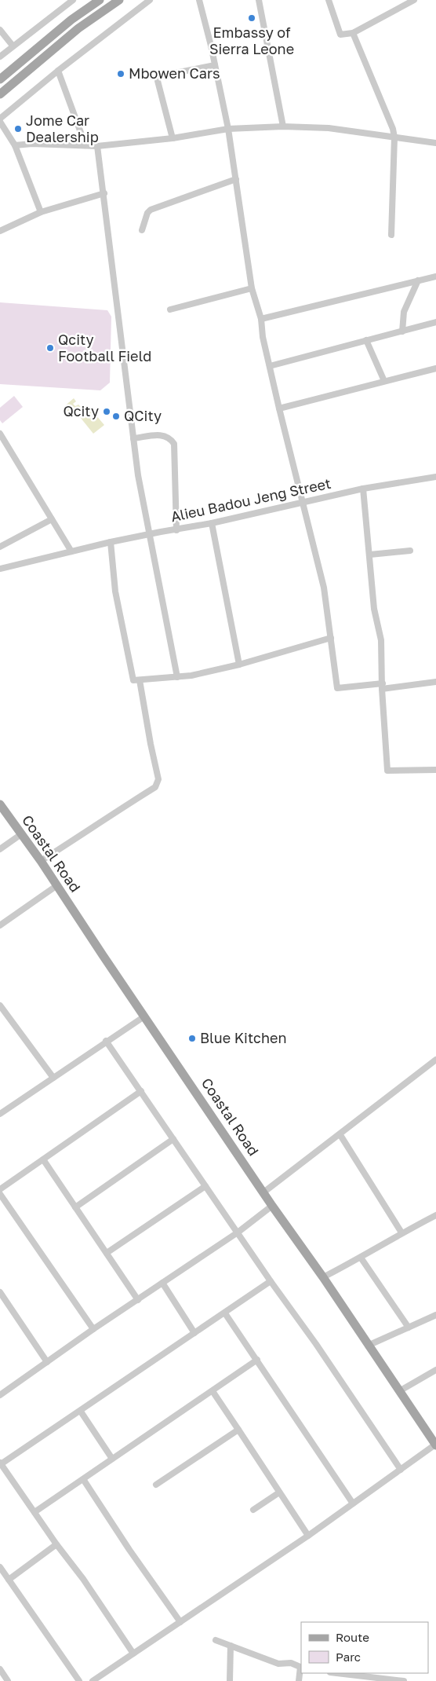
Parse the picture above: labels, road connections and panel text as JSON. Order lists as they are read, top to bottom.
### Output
{
  "streets": {
    "main road": ["Coastal Road"],
    "street": ["Alieu Badou Jeng Street"]
  },
  "places": [
    "Embassy of Sierra Leone",
    "Mbowen Cars",
    "Jome Car Dealership",
    "Qcity Football Field",
    "Qcity",
    "QCity",
    "Blue Kitchen"
  ],
  "legend": ["Route", "Parc"]
}
